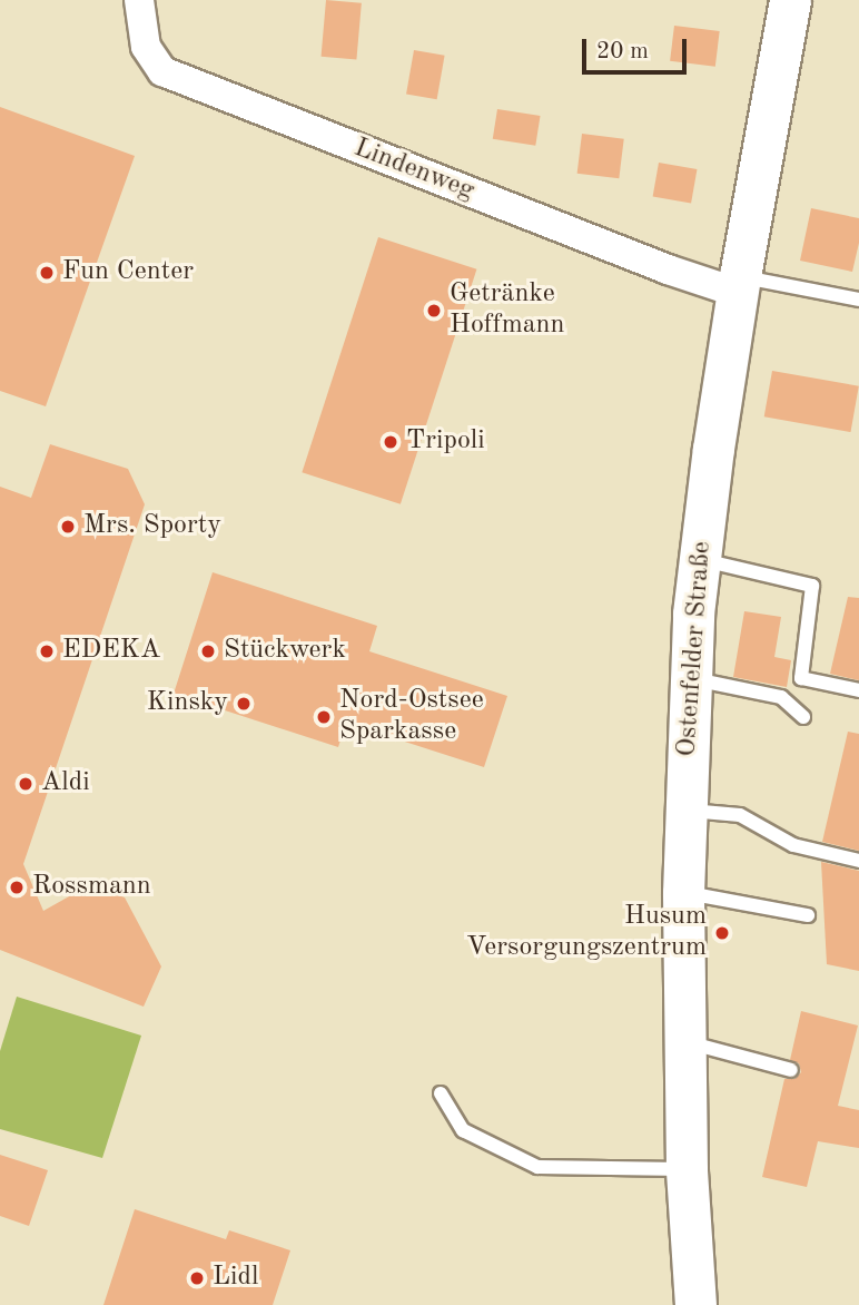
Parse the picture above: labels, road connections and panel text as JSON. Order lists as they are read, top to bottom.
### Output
{
  "streets": {
    "main road": ["Ostenfelder Straße"],
    "street": ["Lindenweg"]
  },
  "crossings": [
    ["Lindenweg", "Ostenfelder Straße"]
  ],
  "places": [
    "Fun Center",
    "Getränke Hoffmann",
    "Tripoli",
    "Mrs. Sporty",
    "EDEKA",
    "Stückwerk",
    "Kinsky",
    "Nord-Ostsee Sparkasse",
    "Aldi",
    "Rossmann",
    "Husum Versorgungszentrum",
    "Lidl"
  ],
  "scale_bar": "20 m"
}
